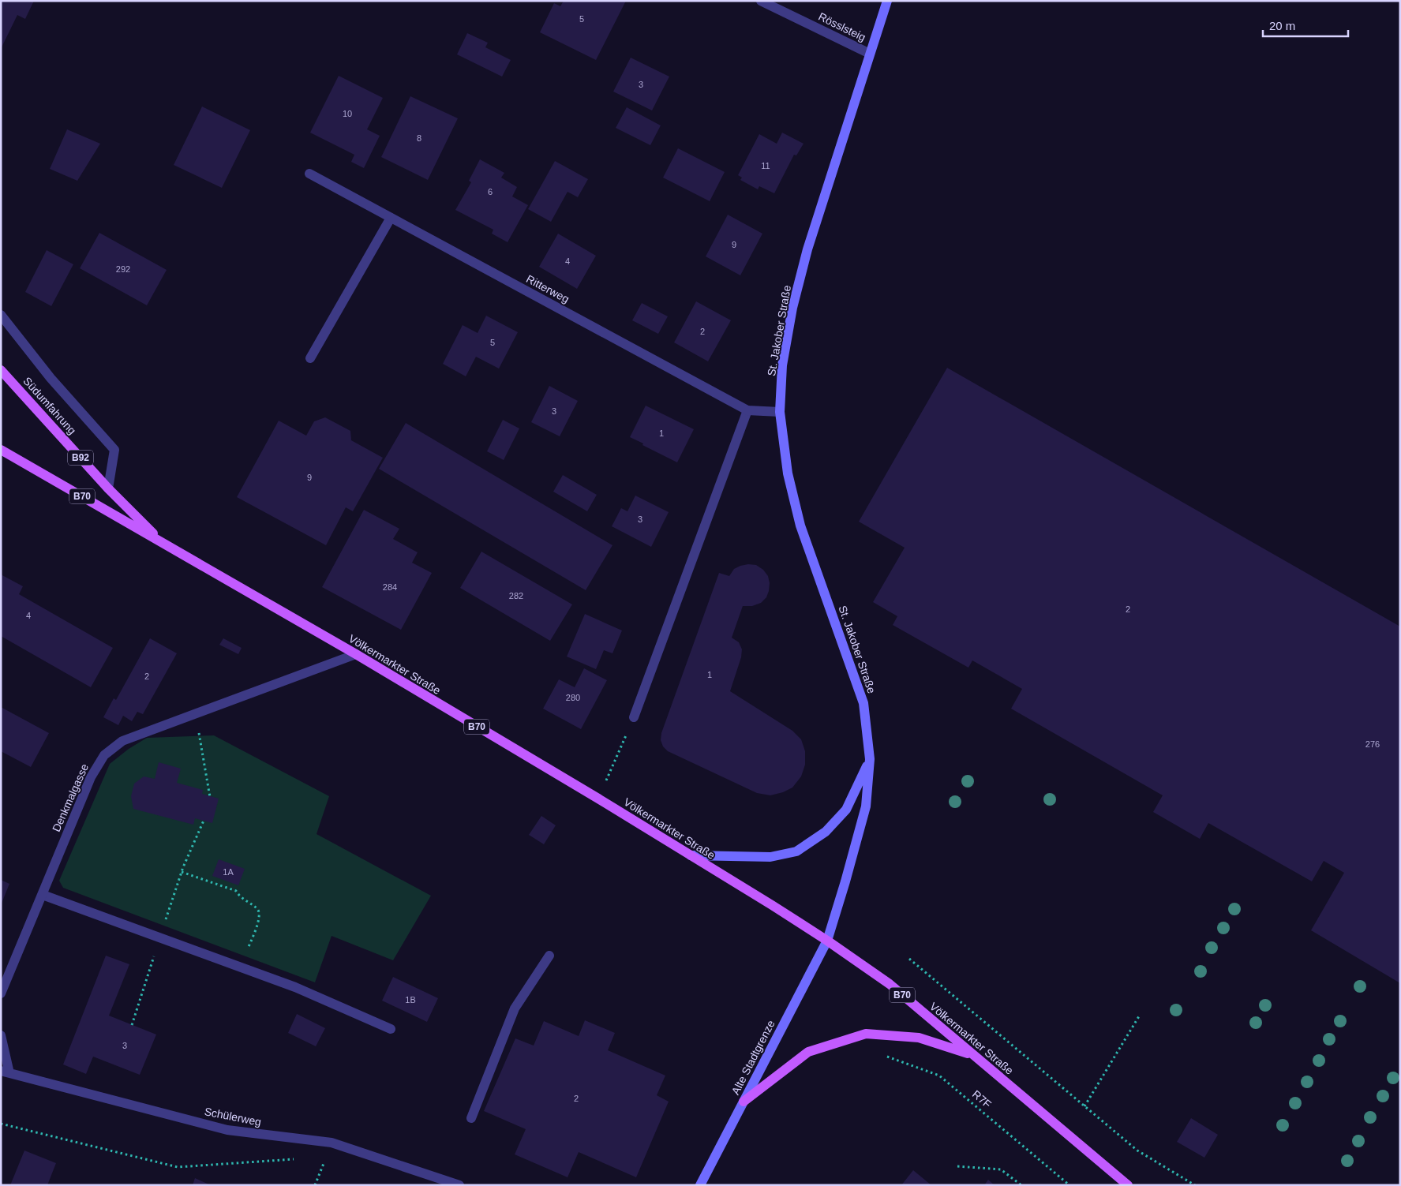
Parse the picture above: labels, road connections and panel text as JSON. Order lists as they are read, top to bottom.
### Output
{
  "streets": {
    "main road": [
      "St. Jakober Straße",
      "Südumfahrung",
      "B92",
      "B70",
      "Völkermarkter Straße",
      "Alte Stadtgrenze"
    ],
    "street": [
      "Rösslsteig",
      "Ritterweg",
      "Denkmalgasse",
      "Schülerweg"
    ],
    "path": ["R7F"]
  },
  "crossings": [
    ["Rösslsteig", "St. Jakober Straße"],
    ["Ritterweg", "St. Jakober Straße"],
    ["St. Jakober Straße", "Völkermarkter Straße"],
    ["St. Jakober Straße", "Alte Stadtgrenze"],
    ["Südumfahrung", "B70"],
    ["Südumfahrung", "Völkermarkter Straße"],
    ["B70", "Völkermarkter Straße"],
    ["Völkermarkter Straße", "Denkmalgasse"],
    ["Völkermarkter Straße", "Alte Stadtgrenze"]
  ],
  "house_numbers": [
    "5",
    "3",
    "10",
    "8",
    "11",
    "6",
    "9",
    "4",
    "292",
    "2",
    "5",
    "3",
    "1",
    "9",
    "3",
    "284",
    "282",
    "2",
    "4",
    "1",
    "2",
    "280",
    "276",
    "1A",
    "1B",
    "3",
    "2"
  ],
  "scale_bar": "20 m"
}
